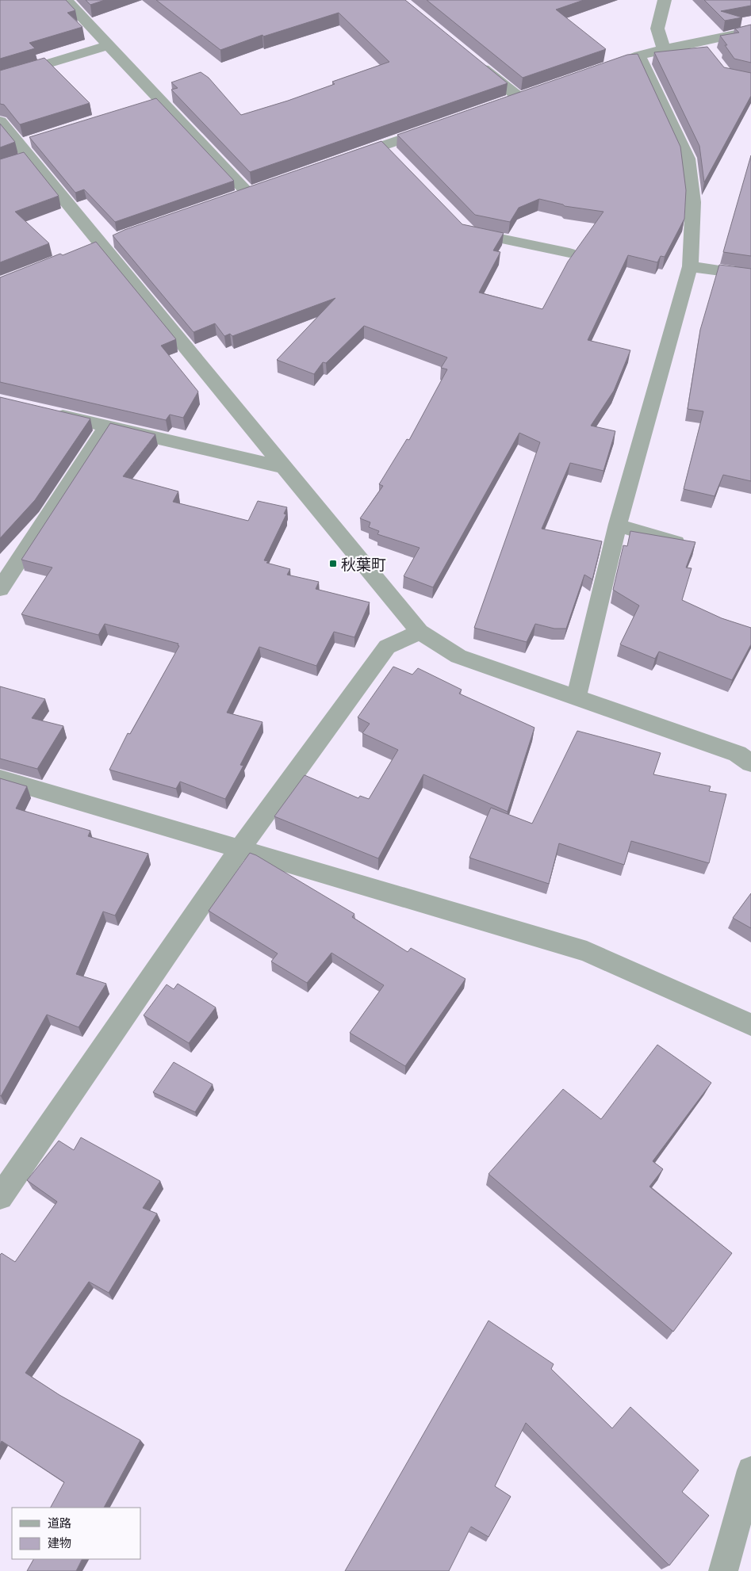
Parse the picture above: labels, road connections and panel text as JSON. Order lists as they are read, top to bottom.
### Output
{
  "places": {
    "transit": ["秋葉町"]
  },
  "legend": ["道路", "建物"]
}
